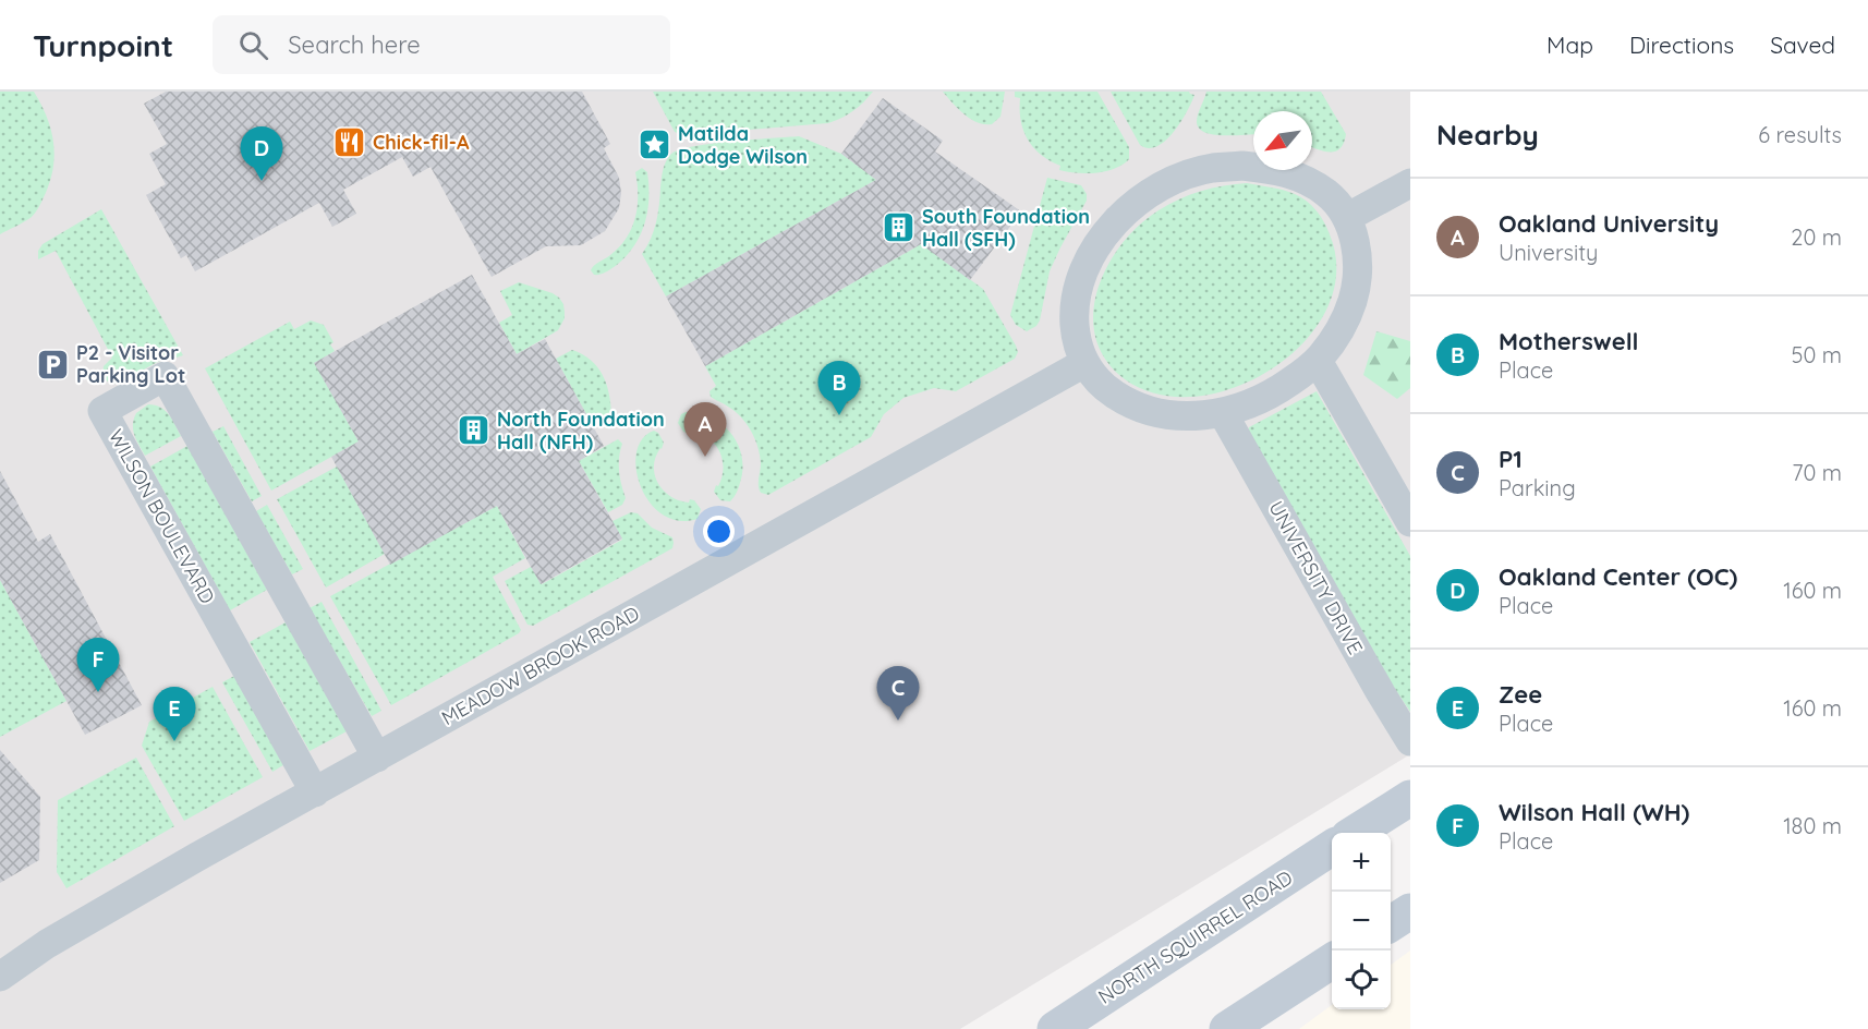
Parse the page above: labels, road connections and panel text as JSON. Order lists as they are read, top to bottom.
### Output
{
  "streets": {
    "main road": ["NORTH SQUIRREL ROAD"],
    "street": ["WILSON BOULEVARD", "UNIVERSITY DRIVE", "MEADOW BROOK ROAD"]
  },
  "crossings": [
    ["WILSON BOULEVARD", "MEADOW BROOK ROAD"]
  ],
  "places": {
    "restaurant": ["Chick-fil-A"],
    "place": ["Matilda Dodge Wilson"],
    "building": ["South Foundation Hall (SFH)", "North Foundation Hall (NFH)"],
    "parking": ["P2 - Visitor Parking Lot"]
  },
  "north": "bottom left",
  "page": {
    "header": "Turnpoint",
    "search": "Search here",
    "nav": ["Map", "Directions", "Saved"],
    "heading": ["Nearby", "6 results"],
    "pins": [
      "D",
      "B",
      "A",
      "F",
      "C",
      "E"
    ],
    "list": [
      {
        "mark": "A",
        "name": "Oakland University",
        "note": "University",
        "value": "20 m"
      },
      {
        "mark": "B",
        "name": "Motherswell",
        "note": "Place",
        "value": "50 m"
      },
      {
        "mark": "C",
        "name": "P1",
        "note": "Parking",
        "value": "70 m"
      },
      {
        "mark": "D",
        "name": "Oakland Center (OC)",
        "note": "Place",
        "value": "160 m"
      },
      {
        "mark": "E",
        "name": "Zee",
        "note": "Place",
        "value": "160 m"
      },
      {
        "mark": "F",
        "name": "Wilson Hall (WH)",
        "note": "Place",
        "value": "180 m"
      }
    ],
    "map_buttons": ["+", "−"]
  }
}
